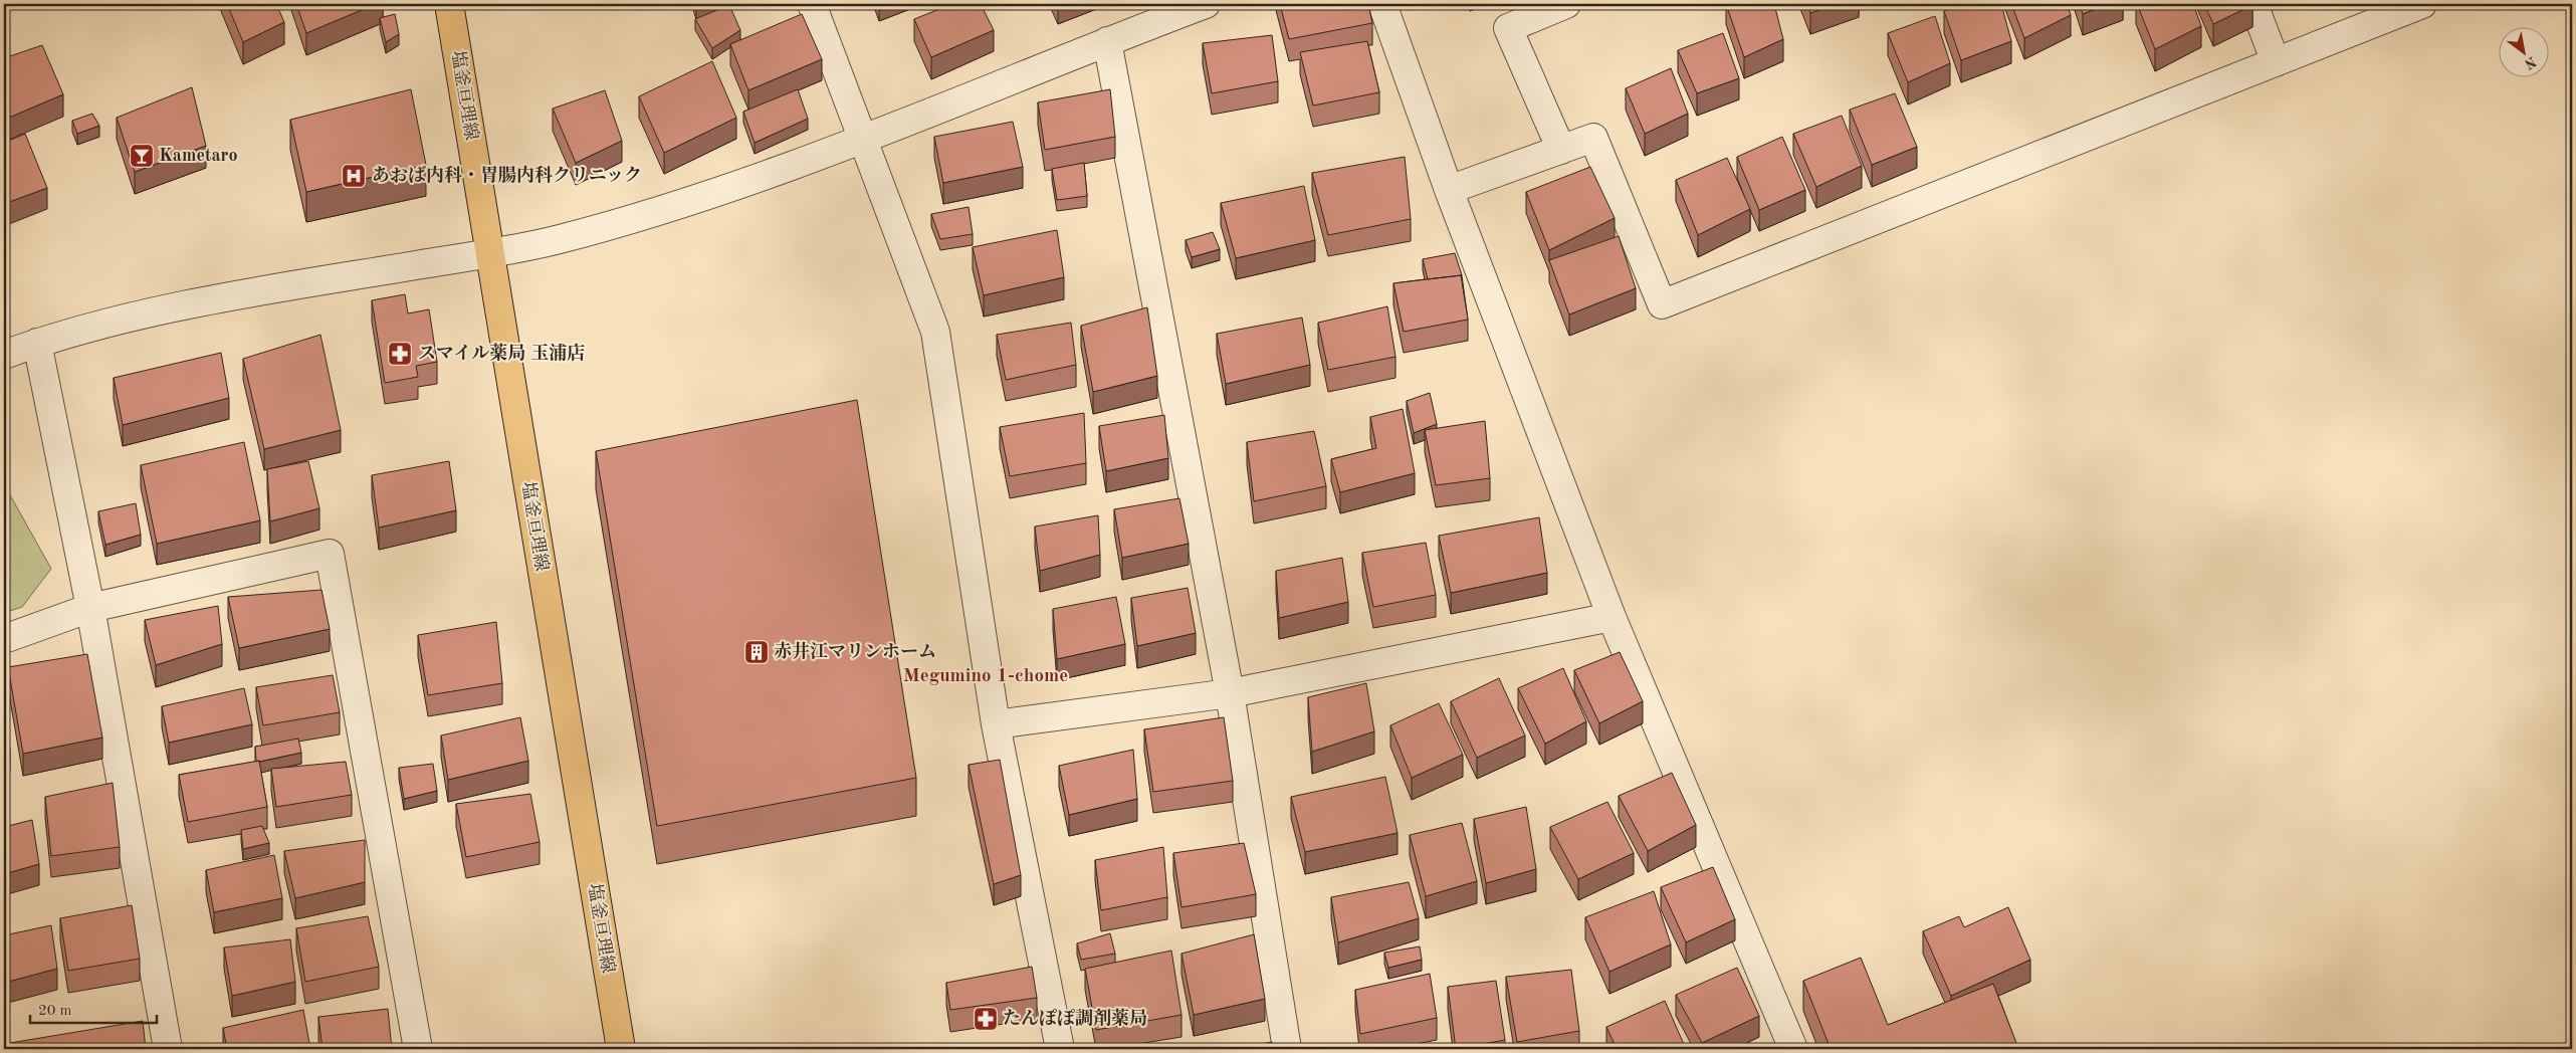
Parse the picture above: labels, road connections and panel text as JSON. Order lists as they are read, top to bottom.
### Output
{
  "streets": {
    "main road": ["塩釜亘理線"]
  },
  "districts": ["Megumino 1-chome"],
  "places": {
    "bar": ["Kametaro"],
    "hospital": ["あおば内科・胃腸内科クリニック"],
    "pharmacy": ["スマイル薬局 玉浦店", "たんぽぽ調剤薬局"],
    "building": ["赤井江マリンホーム"]
  },
  "scale_bar": "20 m",
  "north": "bottom right"
}
